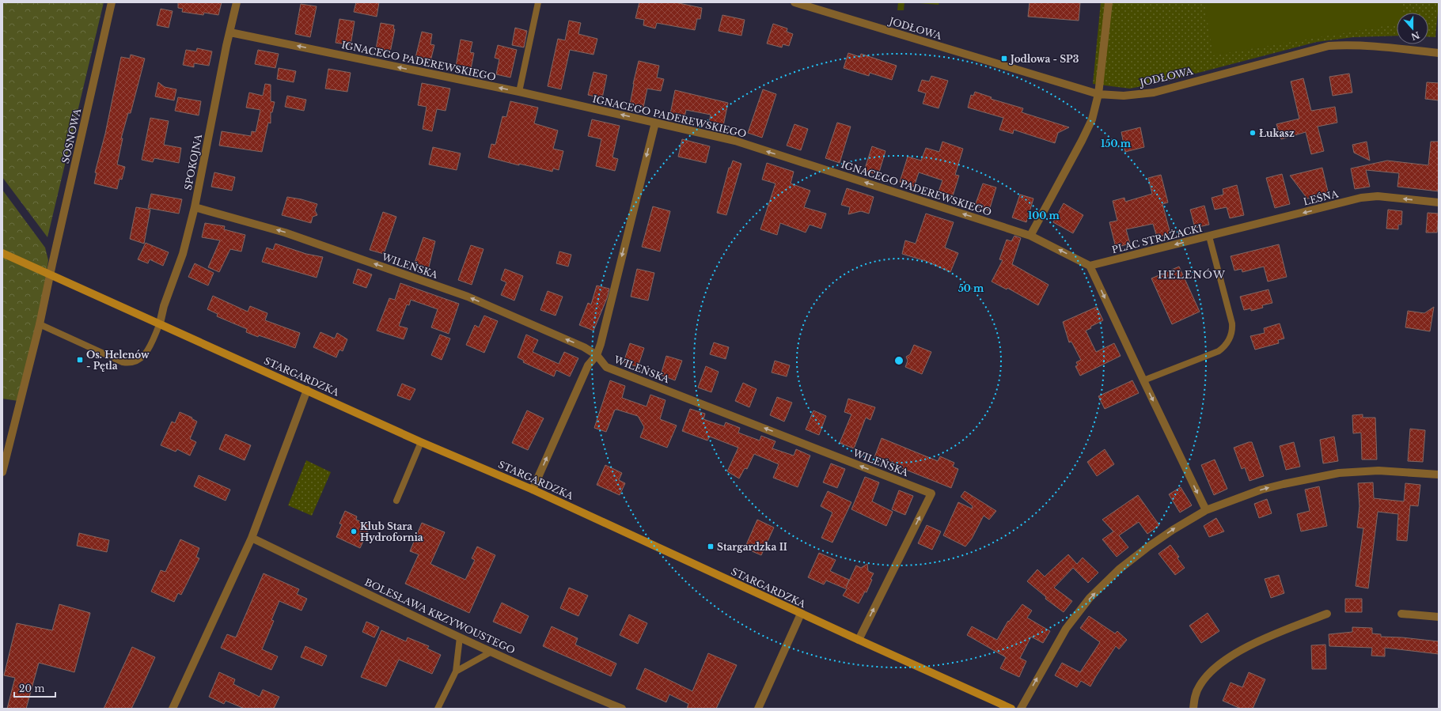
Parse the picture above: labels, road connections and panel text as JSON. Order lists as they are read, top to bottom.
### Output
{
  "streets": {
    "street": [
      "JODŁOWA",
      "IGNACEGO PADEREWSKIEGO",
      "SOSNOWA",
      "SPOKOJNA",
      "LEŚNA",
      "PLAC STRAŻACKI",
      "WILEŃSKA",
      "STARGARDZKA",
      "BOLESŁAWA KRZYWOUSTEGO"
    ]
  },
  "crossings": [
    ["IGNACEGO PADEREWSKIEGO", "SPOKOJNA"],
    ["IGNACEGO PADEREWSKIEGO", "PLAC STRAŻACKI"],
    ["SOSNOWA", "STARGARDZKA"],
    ["SPOKOJNA", "WILEŃSKA"],
    ["SPOKOJNA", "STARGARDZKA"],
    ["LEŚNA", "PLAC STRAŻACKI"],
    ["WILEŃSKA", "STARGARDZKA"]
  ],
  "one_way": [
    "IGNACEGO PADEREWSKIEGO",
    "LEŚNA",
    "PLAC STRAŻACKI",
    "WILEŃSKA"
  ],
  "districts": ["HELENÓW"],
  "places": {
    "transit": ["Jodłowa - SP3", "Os. Helenów - Pętla", "Stargardzka II"],
    "other": ["Łukasz", "Klub Stara Hydrofornia"]
  },
  "scale_bar": "20 m",
  "north": "bottom",
  "rings": ["150 m", "100 m", "50 m"]
}
